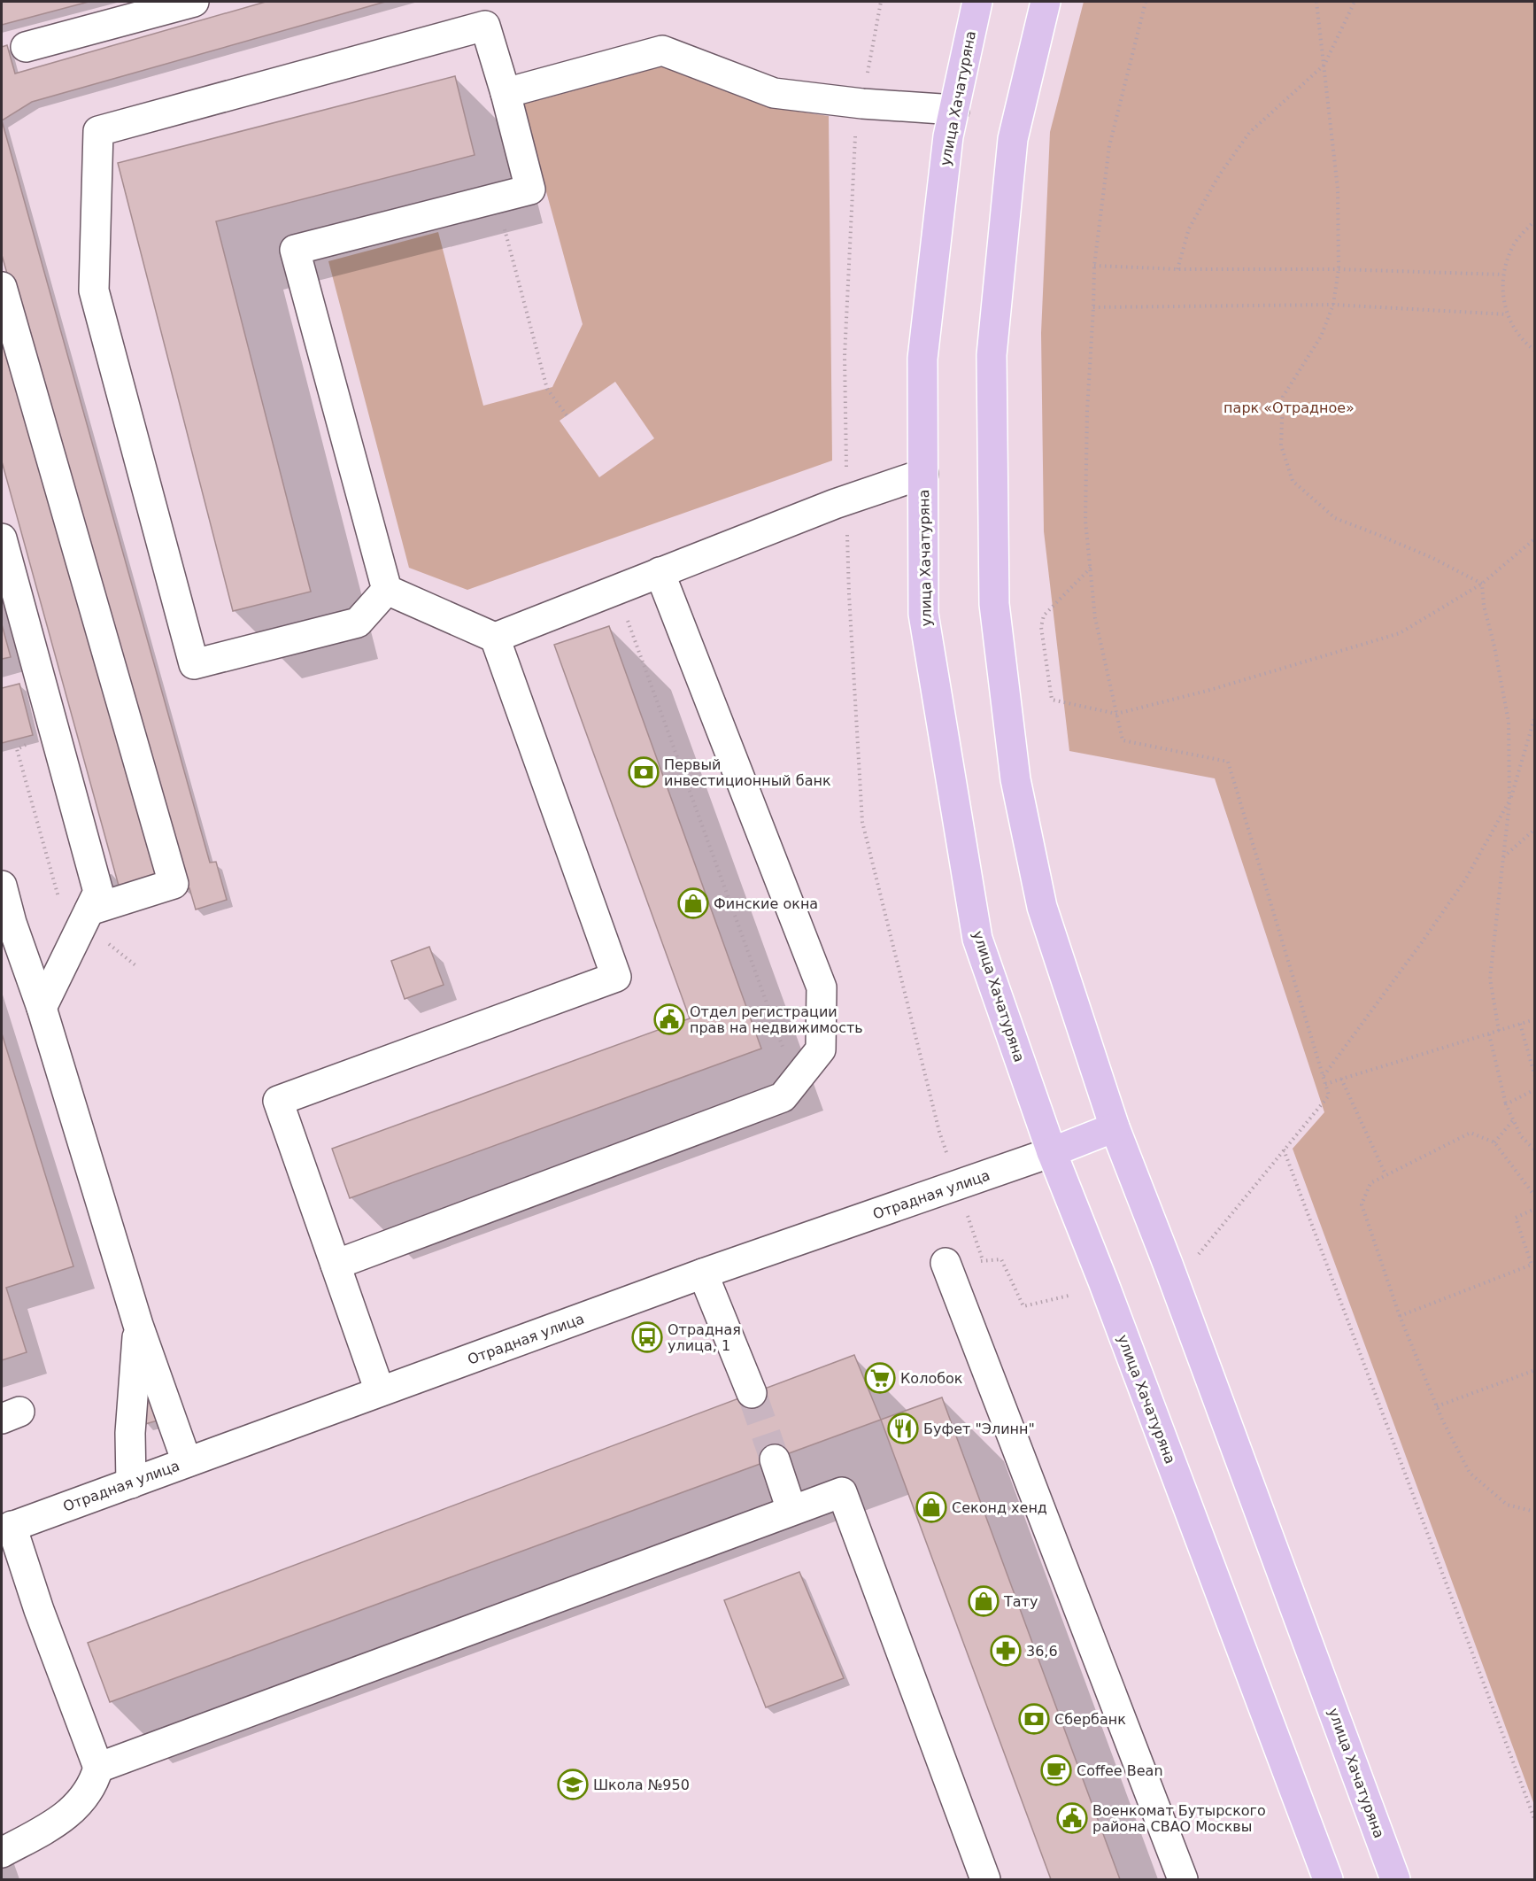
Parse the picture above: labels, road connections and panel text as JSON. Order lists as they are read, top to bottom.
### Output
{
  "streets": {
    "main road": ["улица Хачатуряна"],
    "street": ["Отрадная улица"]
  },
  "crossings": [
    ["улица Хачатуряна", "Отрадная улица"]
  ],
  "parks": ["парк «Отрадное»"],
  "places": {
    "bank": ["Первый инвестиционный банк", "Сбербанк"],
    "shop": ["Финские окна", "Секонд хенд", "Тату"],
    "public building": ["Отдел регистрации прав на недвижимость", "Военкомат Бутырского района СВАО Москвы"],
    "bus stop": ["Отрадная улица, 1"],
    "supermarket": ["Колобок"],
    "restaurant": ["Буфет \"Элинн\""],
    "pharmacy": ["36,6"],
    "cafe": ["Coffee Bean"],
    "school or university": ["Школа №950"]
  }
}
